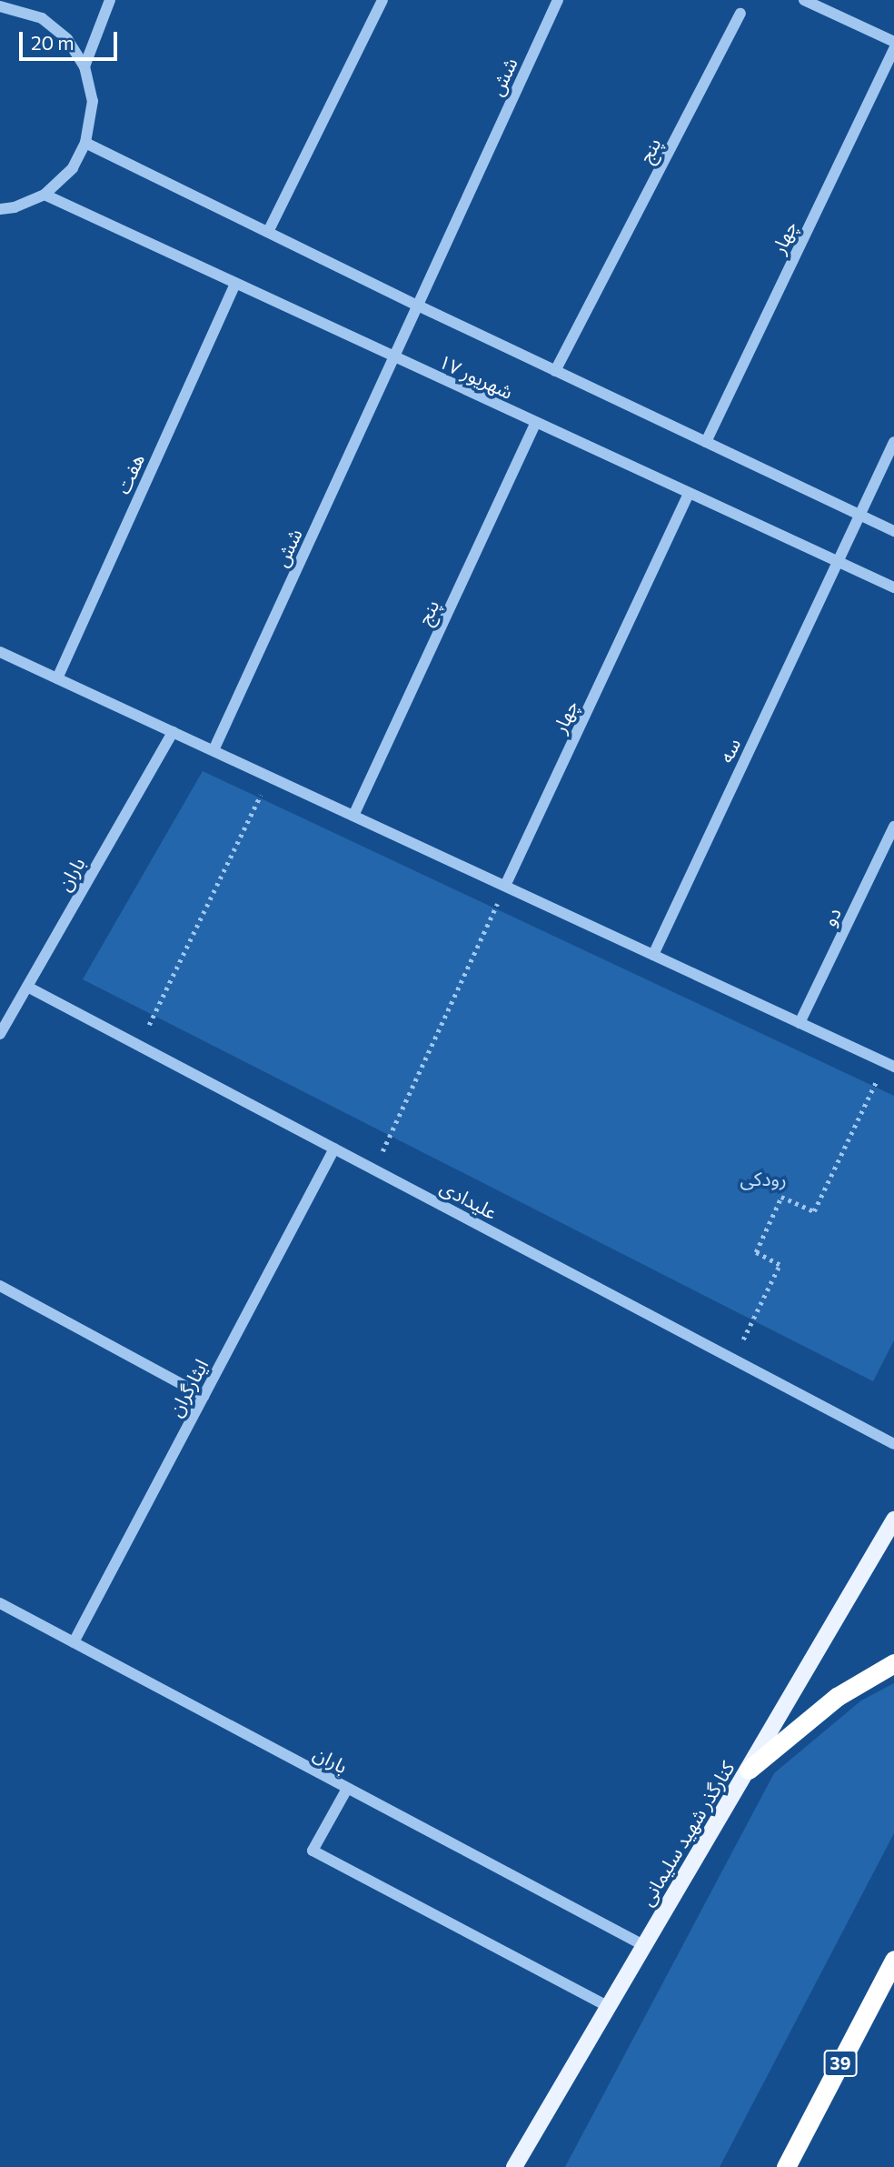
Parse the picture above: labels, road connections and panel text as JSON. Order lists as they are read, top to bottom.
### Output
{
  "streets": {
    "highway": ["39"],
    "main road": ["کنارگذر شهید سلیمانی"],
    "street": [
      "شش",
      "پنج",
      "چهار",
      "۱۷ شهریور",
      "هفت",
      "سه",
      "باران",
      "دو",
      "علیدادی",
      "ایثارگران"
    ]
  },
  "crossings": [
    ["شش", "۱۷ شهریور"],
    ["پنج", "۱۷ شهریور"],
    ["چهار", "۱۷ شهریور"],
    ["۱۷ شهریور", "هفت"],
    ["۱۷ شهریور", "سه"],
    ["باران", "علیدادی"],
    ["باران", "ایثارگران"],
    ["باران", "کنارگذر شهید سلیمانی"],
    ["علیدادی", "ایثارگران"]
  ],
  "parks": ["رودکی"],
  "scale_bar": "20 m"
}
